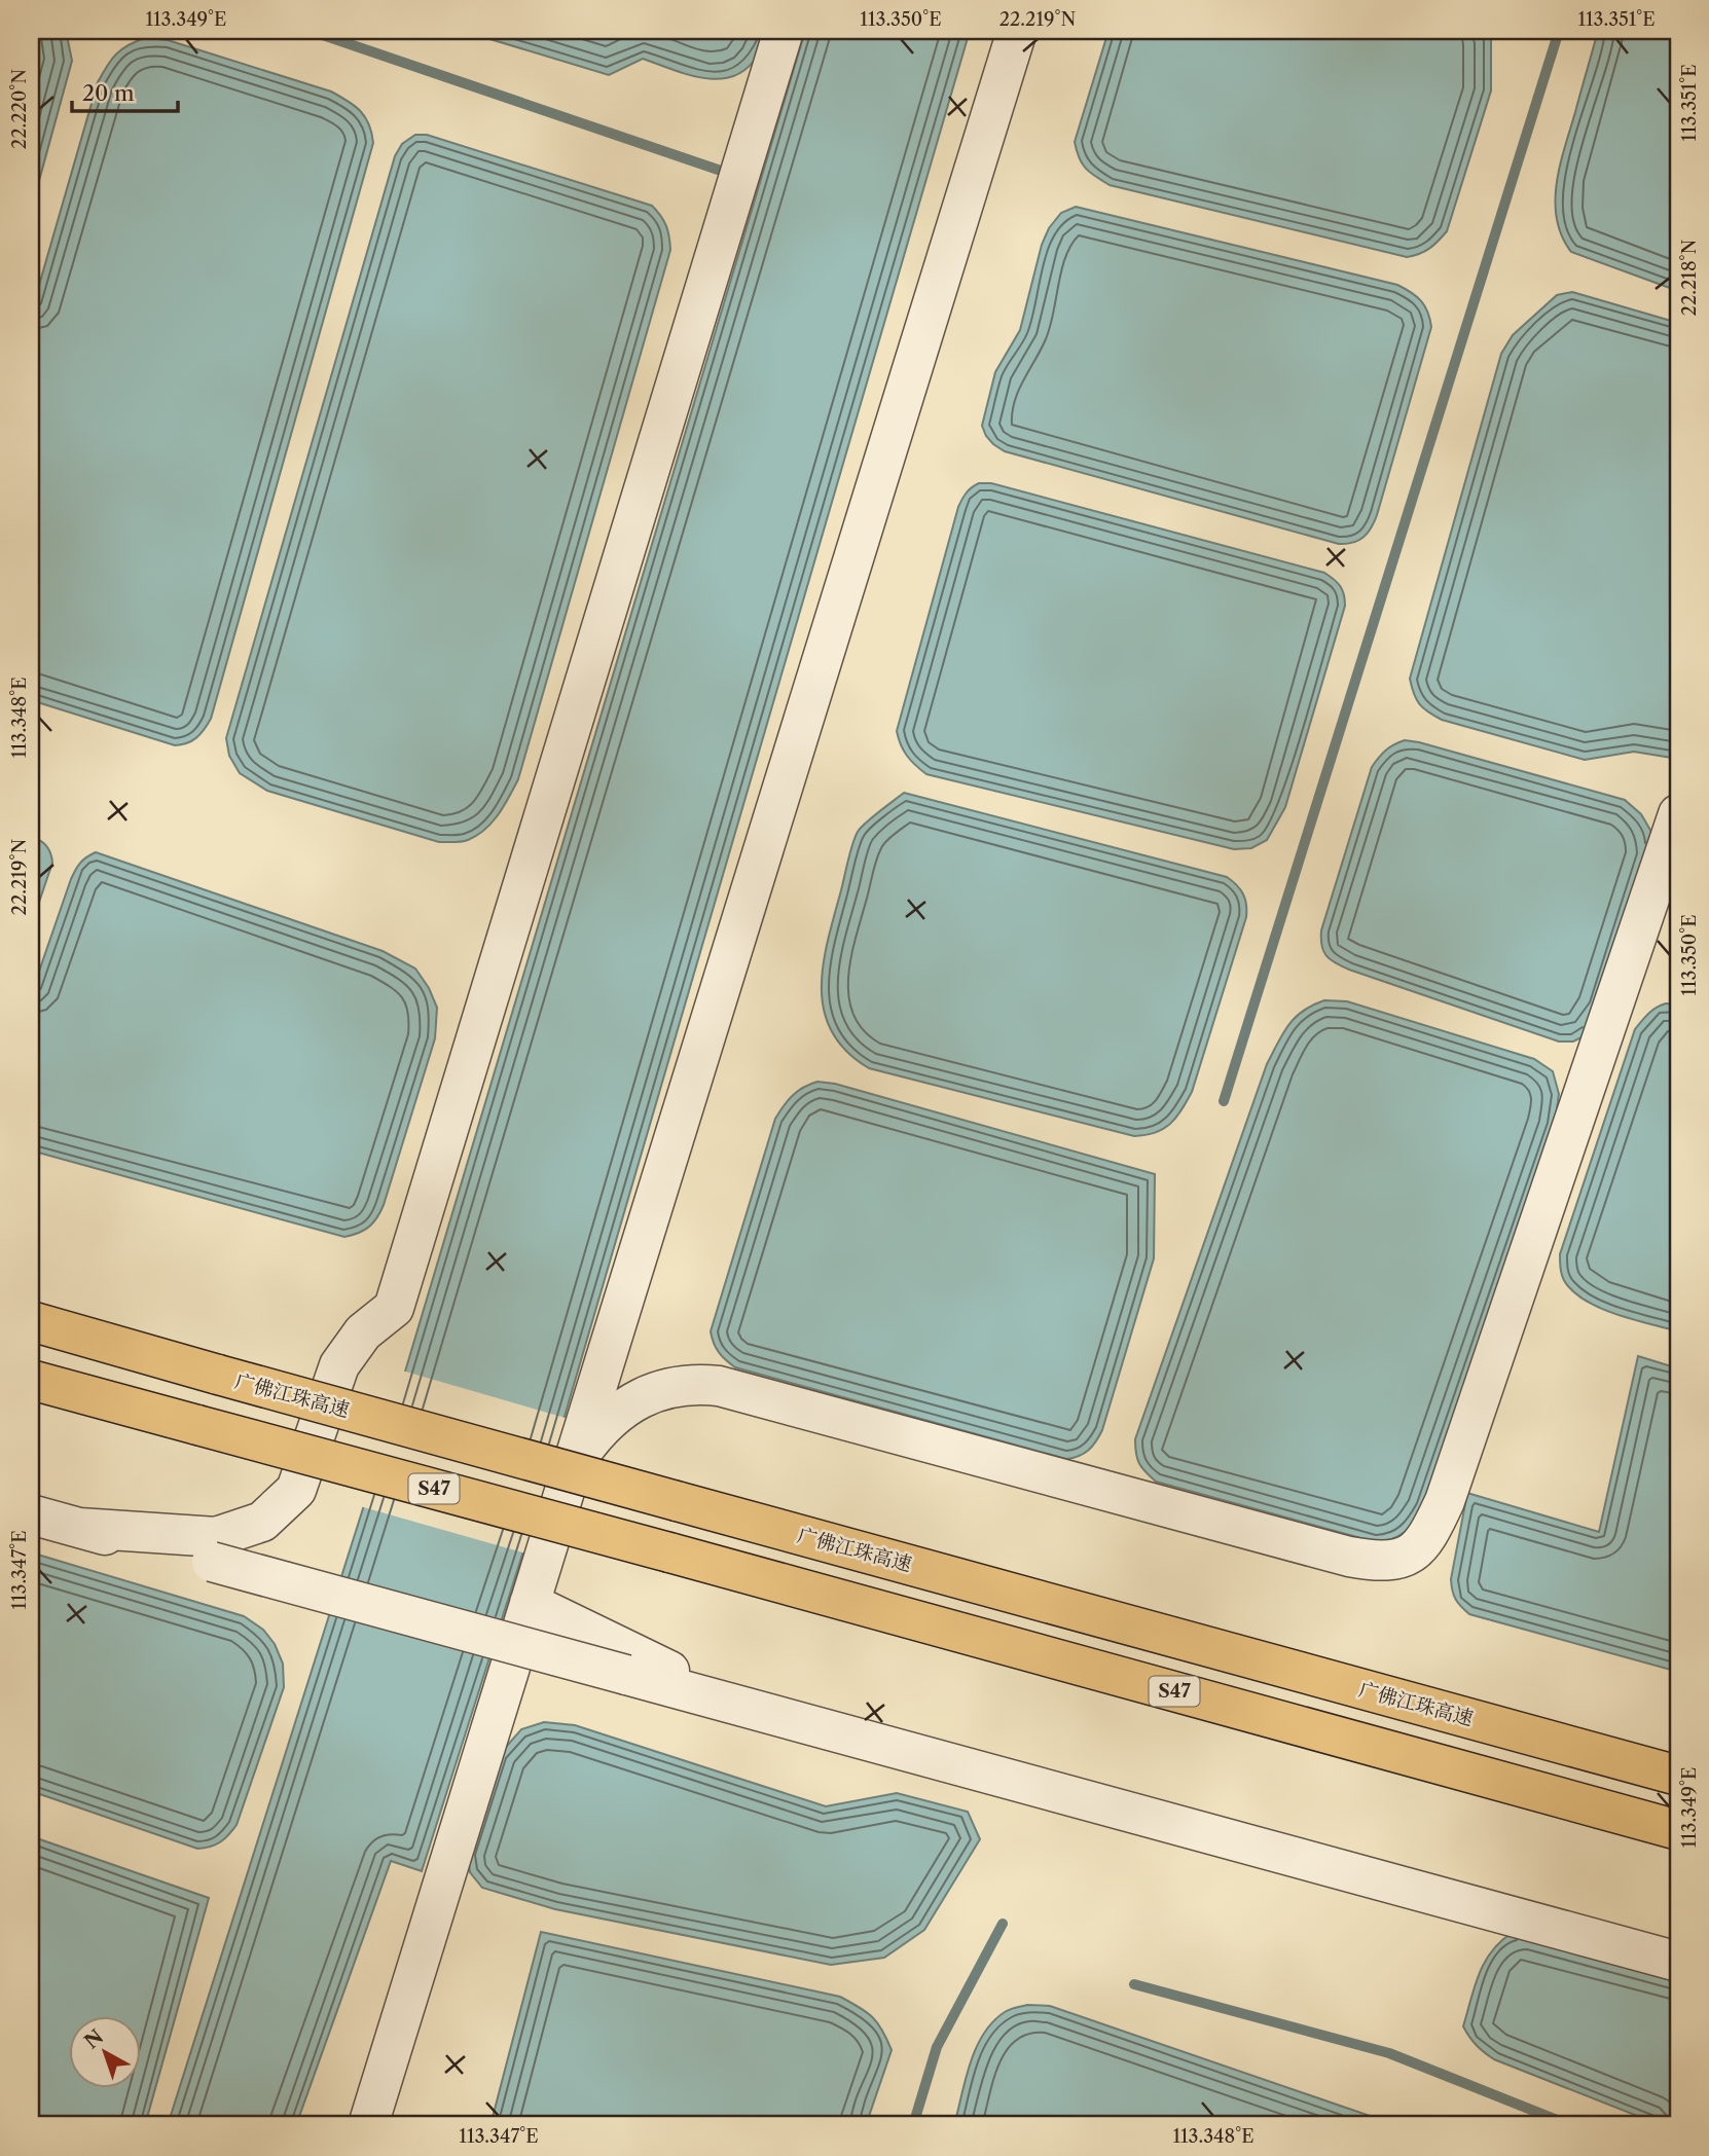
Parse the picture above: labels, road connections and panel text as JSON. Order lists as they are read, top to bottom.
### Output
{
  "streets": {
    "highway": ["广佛江珠高速", "S47"]
  },
  "scale_bar": "20 m",
  "north": "top left",
  "coordinates": [
    "113.349°E",
    "113.350°E",
    "22.219°N",
    "113.351°E",
    "22.220°N",
    "22.218°N",
    "113.348°E",
    "113.347°E"
  ]
}
